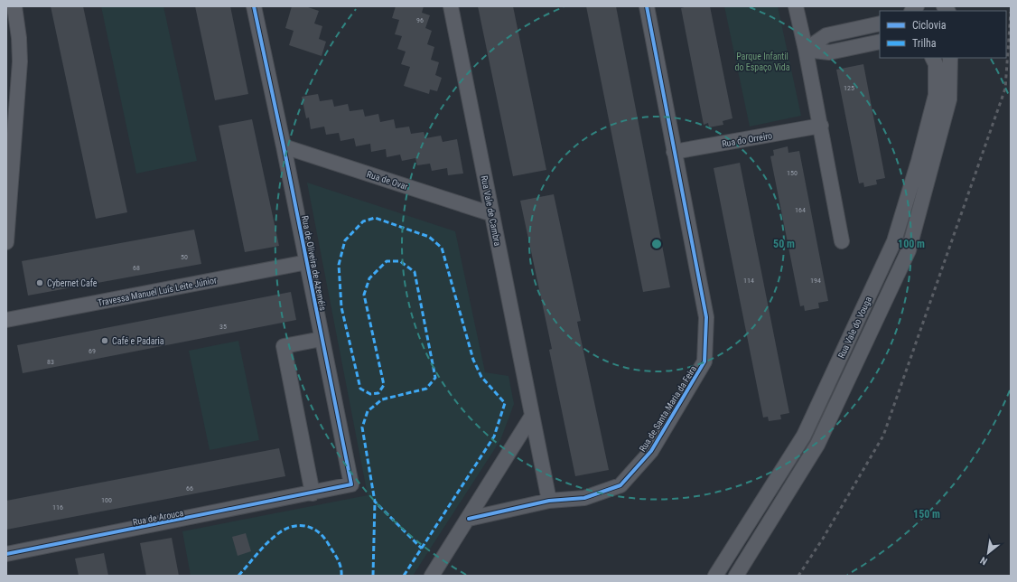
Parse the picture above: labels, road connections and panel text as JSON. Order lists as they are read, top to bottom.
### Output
{
  "streets": {
    "street": [
      "Rua do Orreiro",
      "Rua de Ovar",
      "Rua Vale de Cambra",
      "Rua de Oliveira de Azeméis",
      "Travessa Manuel Luís Leite Júnior",
      "Rua Vale do Vouga",
      "Rua de Santa Maria da Feira",
      "Rua de Arouca"
    ]
  },
  "crossings": [
    ["Rua do Orreiro", "Rua de Santa Maria da Feira"],
    ["Rua de Ovar", "Rua Vale de Cambra"],
    ["Rua de Ovar", "Rua de Oliveira de Azeméis"],
    ["Rua Vale de Cambra", "Rua de Santa Maria da Feira"],
    ["Rua de Oliveira de Azeméis", "Travessa Manuel Luís Leite Júnior"],
    ["Rua de Oliveira de Azeméis", "Rua de Arouca"]
  ],
  "parks": ["Parque Infantil do Espaço Vida"],
  "places": ["Cybernet Cafe", "Café e Padaria"],
  "house_numbers": [
    "96",
    "125",
    "150",
    "164",
    "50",
    "68",
    "114",
    "194",
    "35",
    "69",
    "83",
    "66",
    "100",
    "116"
  ],
  "legend": ["Ciclovia", "Trilha"],
  "north": "bottom left",
  "rings": ["50 m", "100 m", "150 m"]
}
